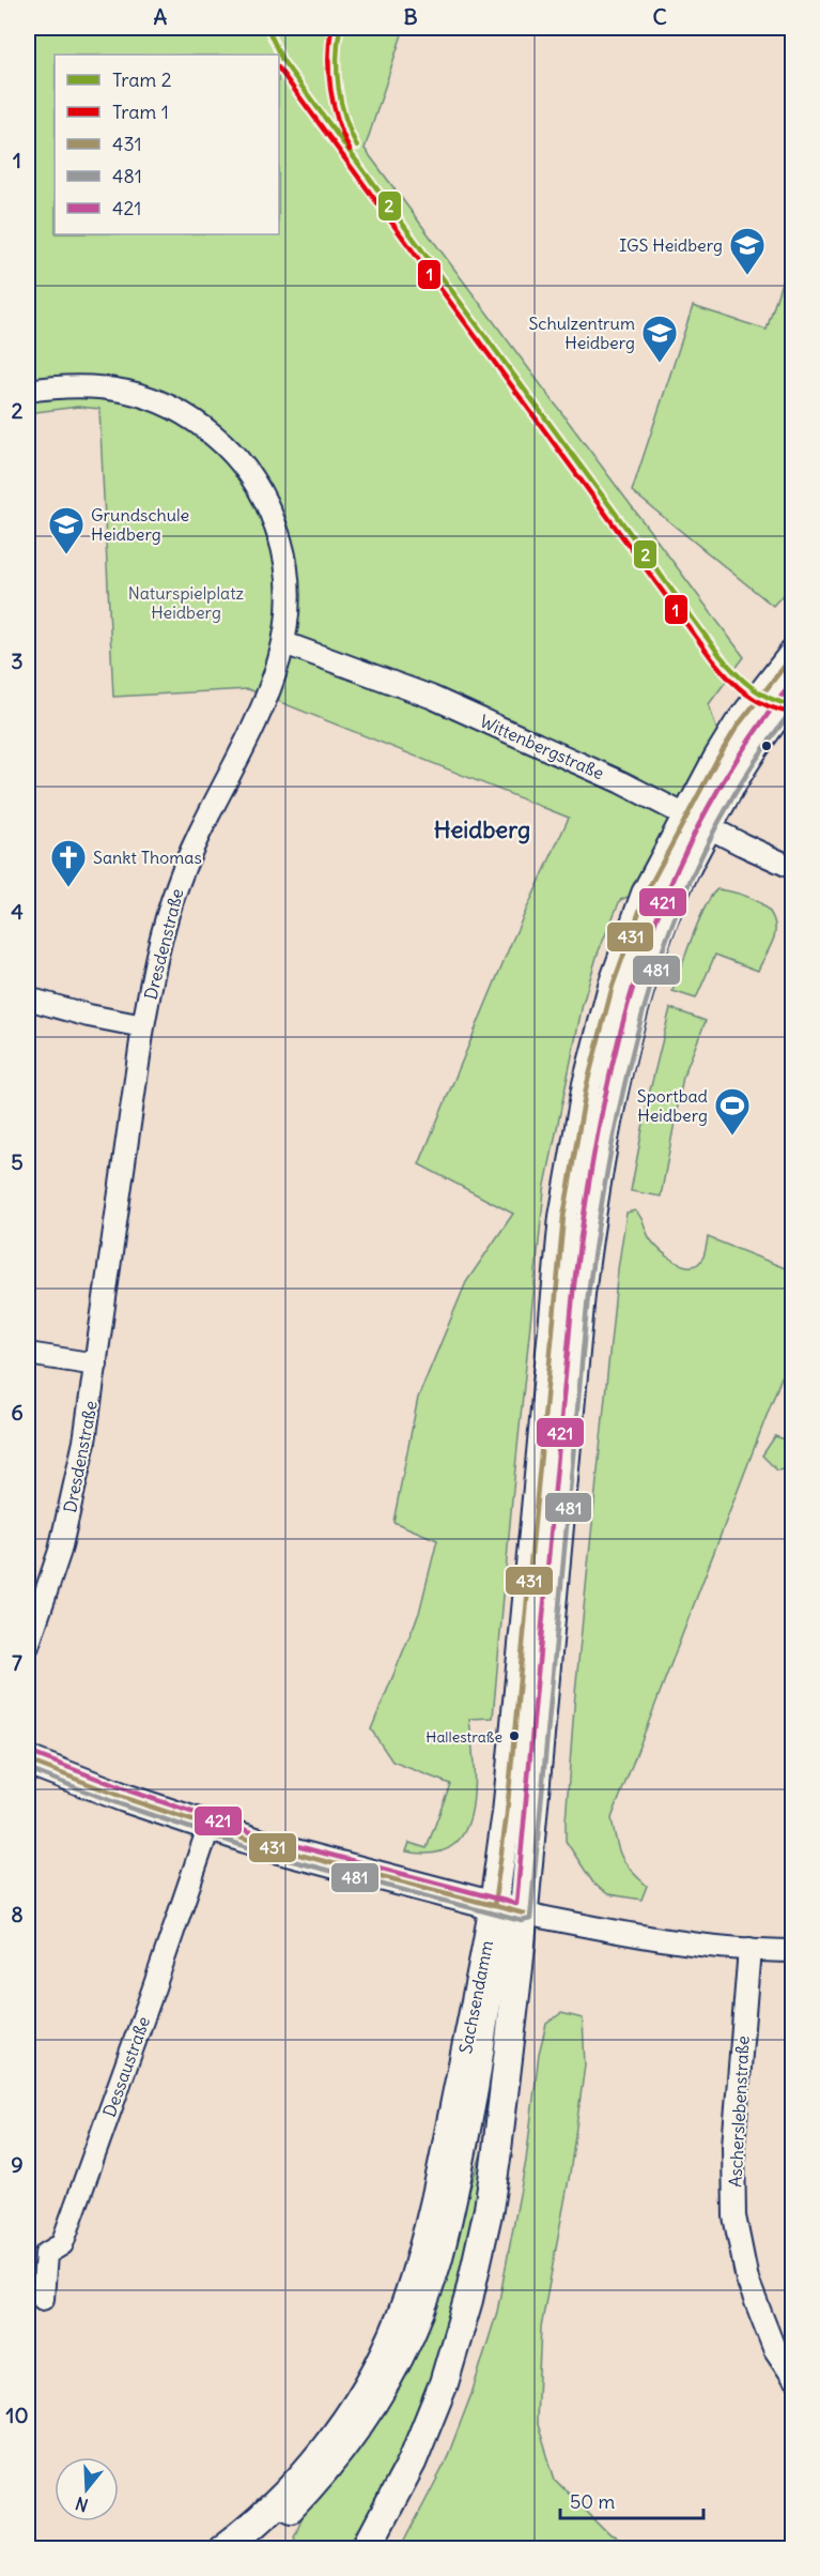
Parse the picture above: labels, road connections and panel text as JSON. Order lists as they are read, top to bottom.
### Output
{
  "streets": {
    "street": [
      "Wittenbergstraße",
      "Dresdenstraße",
      "Sachsendamm",
      "Dessaustraße",
      "Ascherslebenstraße"
    ]
  },
  "crossings": [
    ["Wittenbergstraße", "Dresdenstraße"],
    ["Wittenbergstraße", "Sachsendamm"]
  ],
  "districts": ["Heidberg"],
  "parks": ["Naturspielplatz Heidberg"],
  "places": {
    "school or university": ["IGS Heidberg", "Schulzentrum Heidberg", "Grundschule Heidberg"],
    "church": ["Sankt Thomas"],
    "sports": ["Sportbad Heidberg"],
    "other": ["Hallestraße"]
  },
  "lines": [
    "tram line 2",
    "tram line 1",
    "transit line 431",
    "transit line 421",
    "transit line 481"
  ],
  "legend": [
    "Tram 2",
    "Tram 1",
    "431",
    "481",
    "421"
  ],
  "scale_bar": "50 m",
  "north": "bottom",
  "grid": {
    "columns": ["A", "B", "C"],
    "rows": [
      "1",
      "2",
      "3",
      "4",
      "5",
      "6",
      "7",
      "8",
      "9",
      "10"
    ]
  }
}
